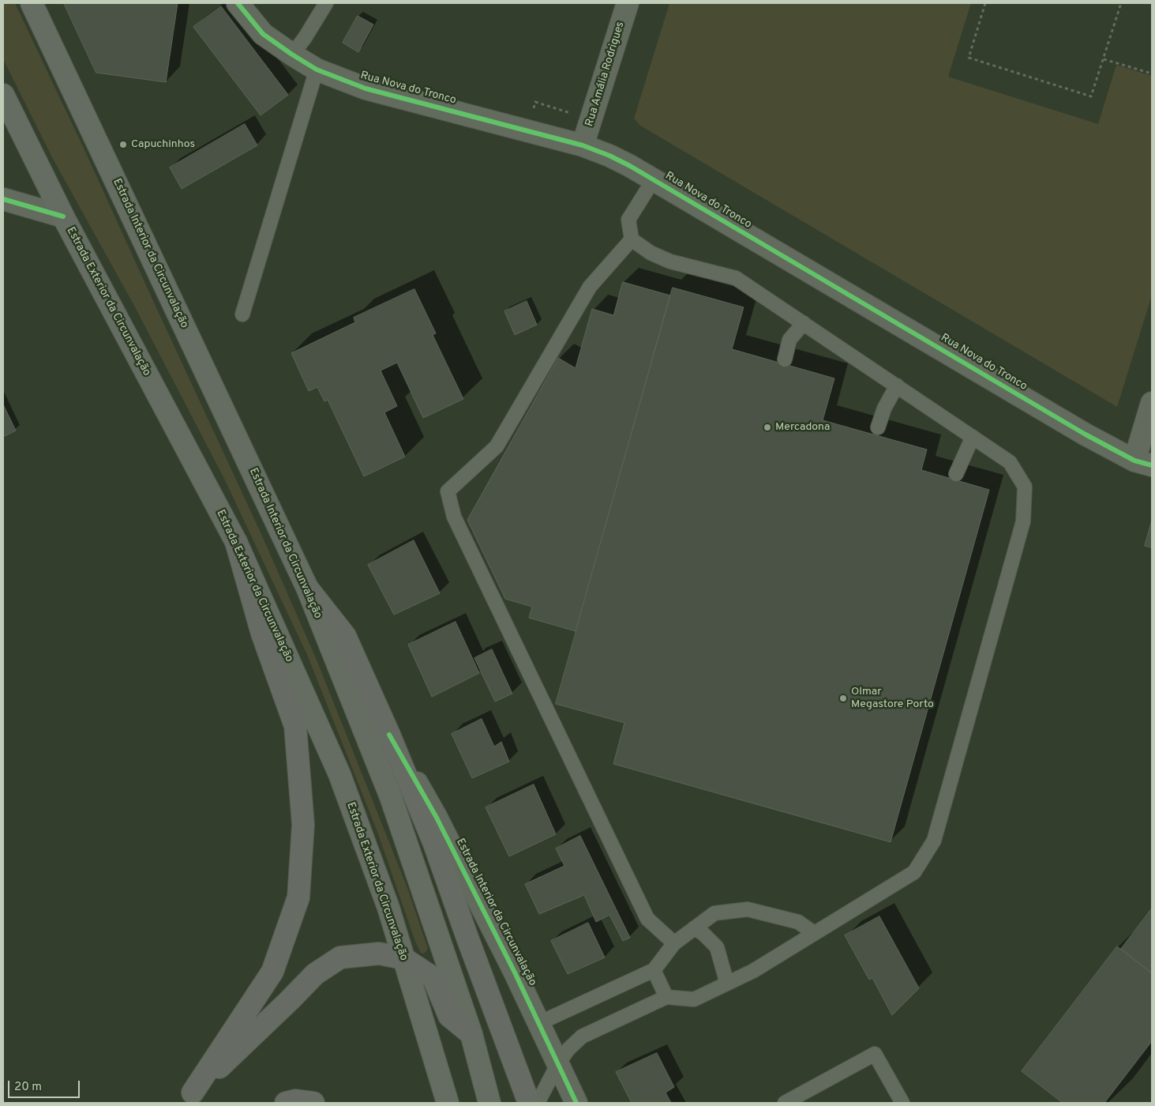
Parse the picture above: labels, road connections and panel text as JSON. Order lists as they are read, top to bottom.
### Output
{
  "streets": {
    "main road": ["Estrada Interior da Circunvalação", "Estrada Exterior da Circunvalação"],
    "street": ["Rua Amália Rodrigues", "Rua Nova do Tronco"]
  },
  "crossings": [
    ["Rua Amália Rodrigues", "Rua Nova do Tronco"]
  ],
  "places": ["Capuchinhos", "Mercadona", "Olmar Megastore Porto"],
  "scale_bar": "20 m"
}
